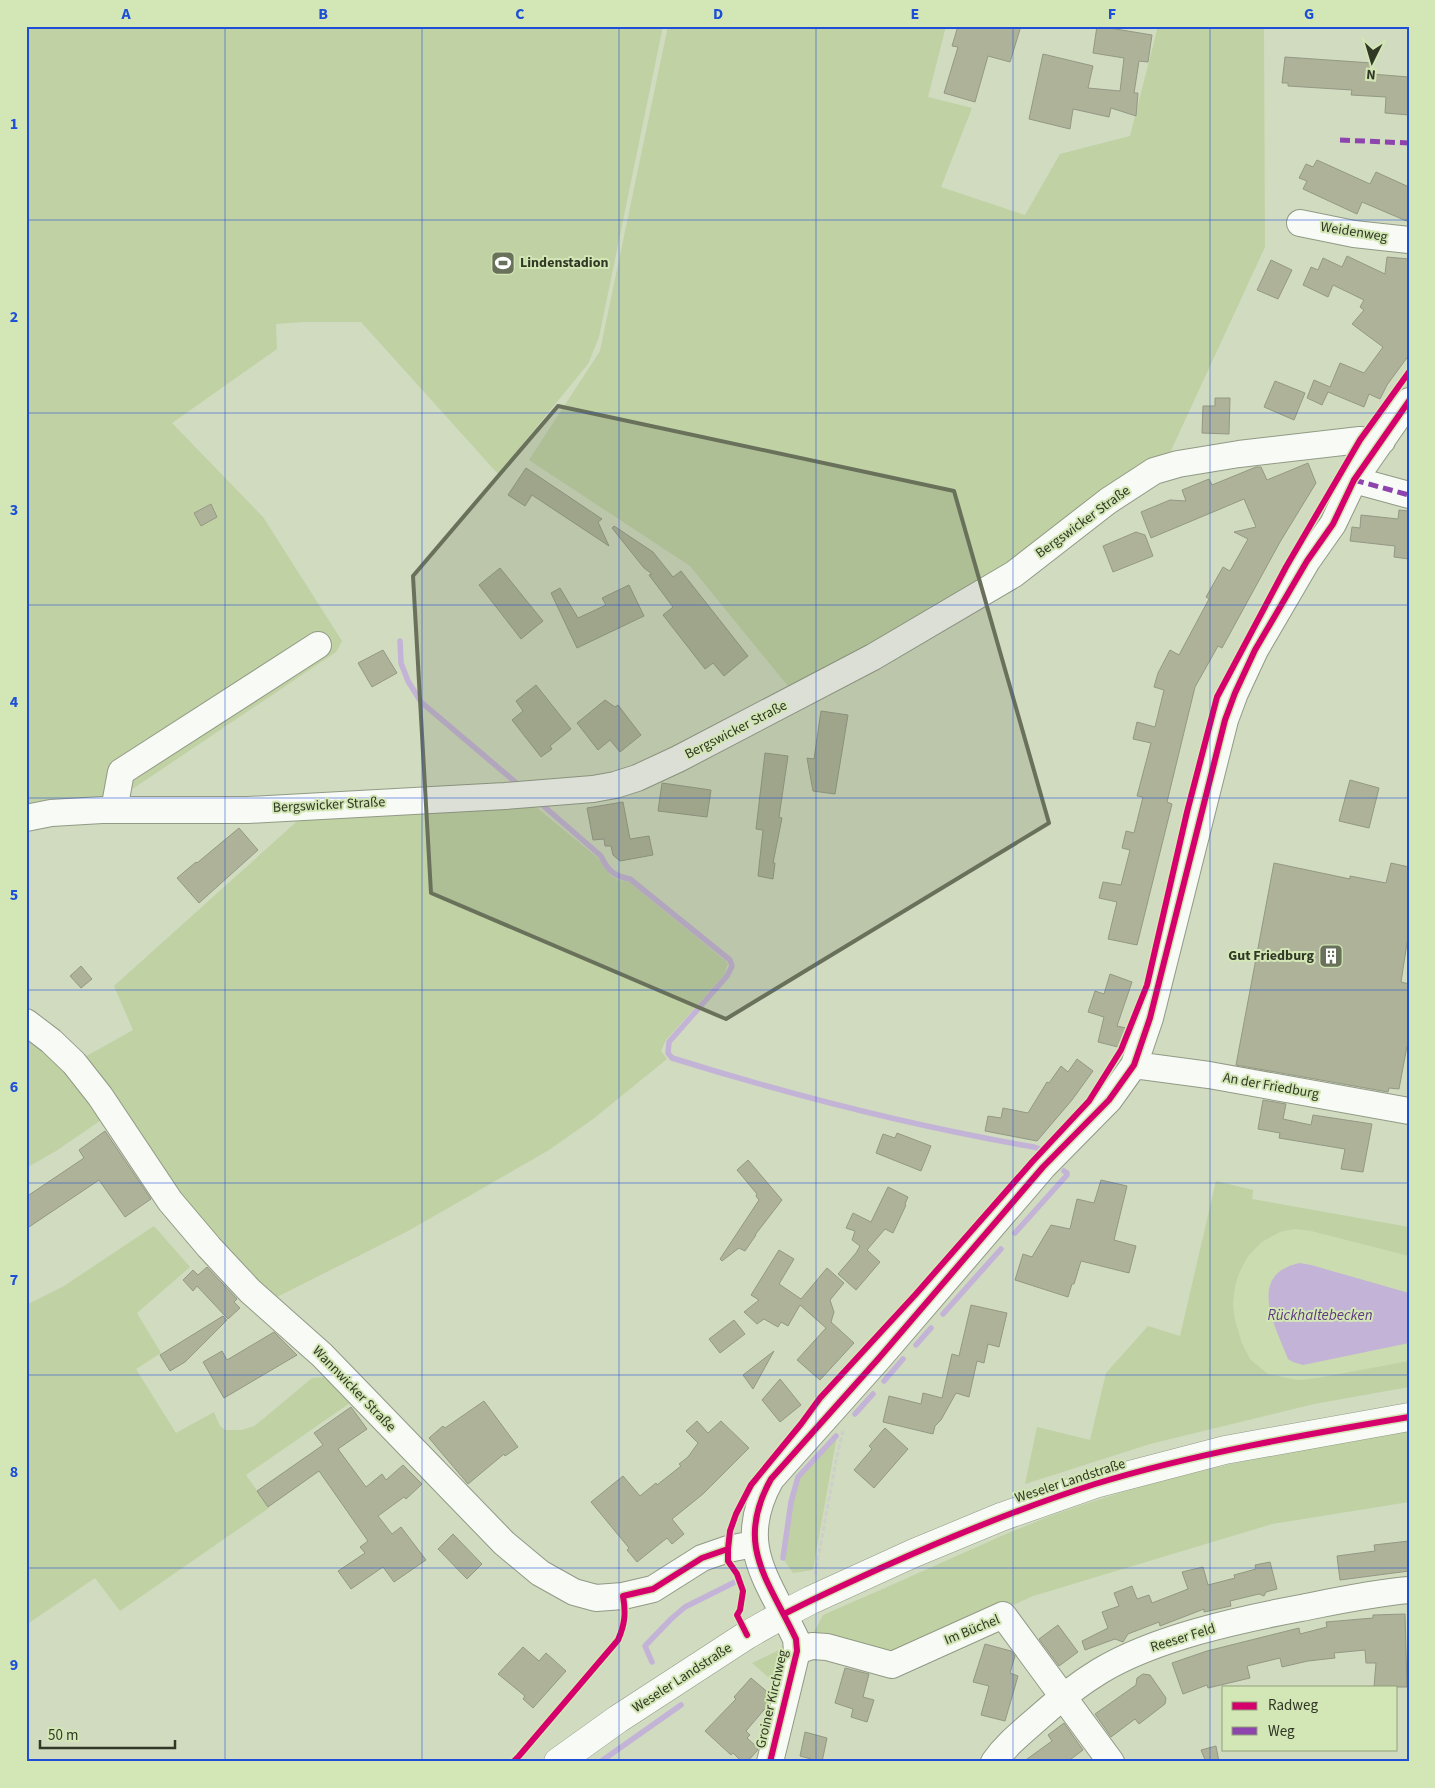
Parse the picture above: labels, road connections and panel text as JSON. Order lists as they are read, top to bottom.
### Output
{
  "streets": {
    "main road": ["Weseler Landstraße"],
    "street": [
      "Weidenweg",
      "Bergswicker Straße",
      "An der Friedburg",
      "Wannwicker Straße",
      "Im Büchel",
      "Reeser Feld",
      "Groiner Kirchweg"
    ]
  },
  "crossings": [
    ["Wannwicker Straße", "Groiner Kirchweg"],
    ["Weseler Landstraße", "Groiner Kirchweg"],
    ["Im Büchel", "Reeser Feld"],
    ["Im Büchel", "Groiner Kirchweg"]
  ],
  "water": ["Rückhaltebecken"],
  "places": {
    "sports": ["Lindenstadion"],
    "building": ["Gut Friedburg"]
  },
  "legend": ["Radweg", "Weg"],
  "scale_bar": "50 m",
  "north": "bottom",
  "grid": {
    "columns": [
      "A",
      "B",
      "C",
      "D",
      "E",
      "F",
      "G"
    ],
    "rows": [
      "1",
      "2",
      "3",
      "4",
      "5",
      "6",
      "7",
      "8",
      "9"
    ]
  }
}
